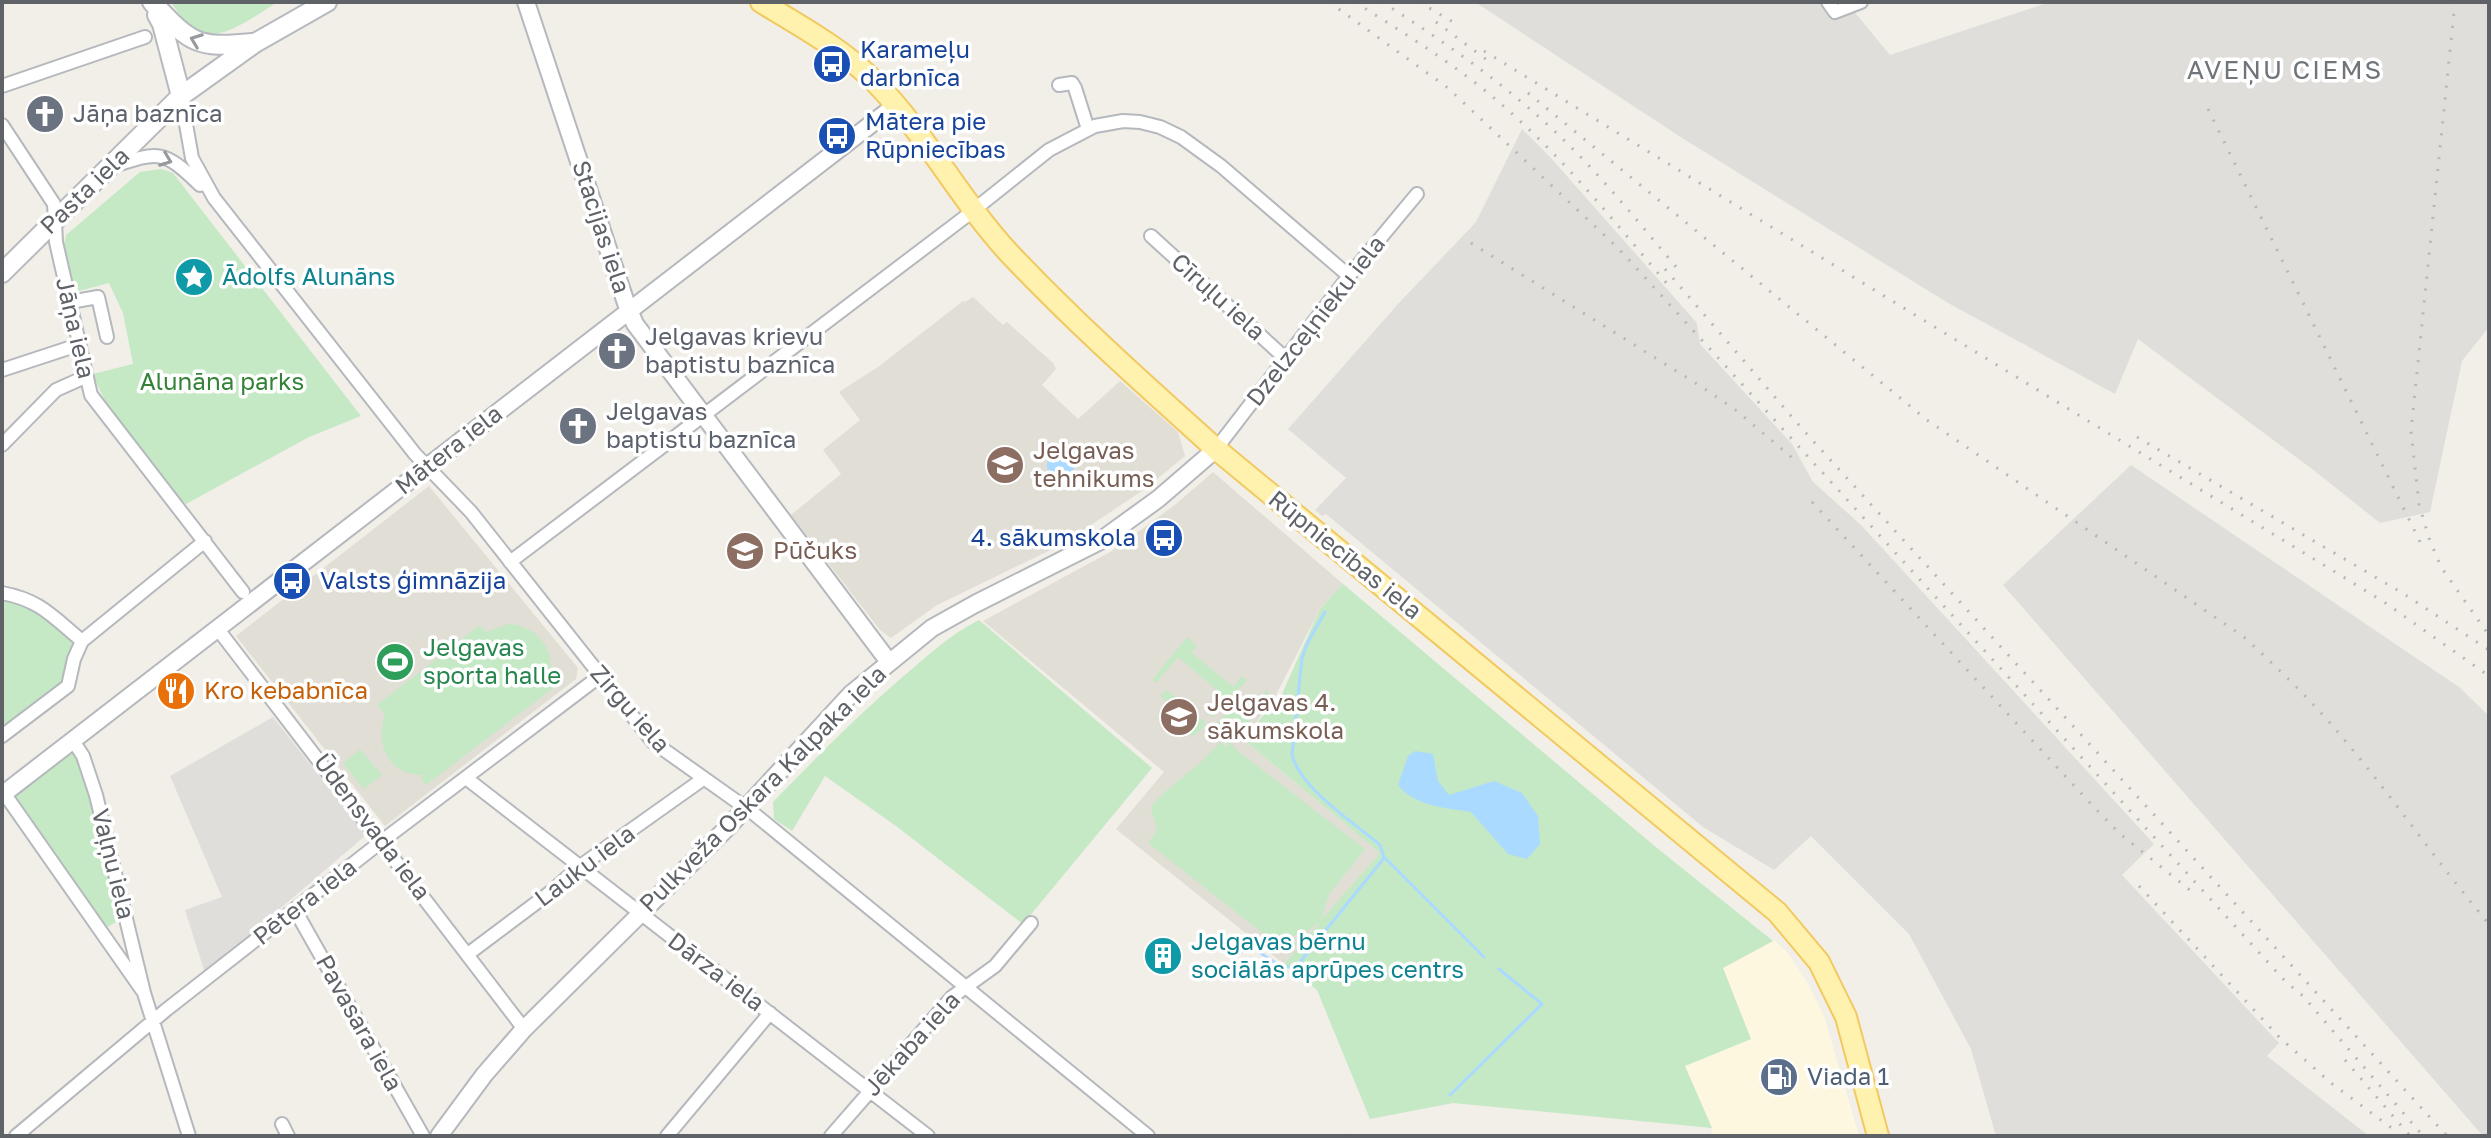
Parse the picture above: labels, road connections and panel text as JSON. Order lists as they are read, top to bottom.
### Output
{
  "streets": {
    "main road": ["Pasta iela", "Rūpniecības iela"],
    "street": [
      "Stacijas iela",
      "Cīruļu iela",
      "Dzelzceļnieku iela",
      "Jāņa iela",
      "Mātera iela",
      "Zirgu iela",
      "Pulkveža Oskara Kalpaka iela",
      "Ūdensvada iela",
      "Vaļņu iela",
      "Lauku iela",
      "Pētera iela",
      "Dārza iela",
      "Pavasara iela",
      "Jēkaba iela"
    ]
  },
  "crossings": [
    ["Pasta iela", "Jāņa iela"],
    ["Pasta iela", "Zirgu iela"],
    ["Stacijas iela", "Mātera iela"],
    ["Stacijas iela", "Pulkveža Oskara Kalpaka iela"],
    ["Cīruļu iela", "Dzelzceļnieku iela"],
    ["Dzelzceļnieku iela", "Rūpniecības iela"],
    ["Dzelzceļnieku iela", "Pulkveža Oskara Kalpaka iela"],
    ["Mātera iela", "Rūpniecības iela"],
    ["Mātera iela", "Zirgu iela"],
    ["Mātera iela", "Ūdensvada iela"],
    ["Mātera iela", "Vaļņu iela"],
    ["Rūpniecības iela", "Pulkveža Oskara Kalpaka iela"],
    ["Zirgu iela", "Pulkveža Oskara Kalpaka iela"],
    ["Zirgu iela", "Lauku iela"],
    ["Zirgu iela", "Pētera iela"],
    ["Zirgu iela", "Jēkaba iela"],
    ["Pulkveža Oskara Kalpaka iela", "Ūdensvada iela"],
    ["Pulkveža Oskara Kalpaka iela", "Dārza iela"],
    ["Ūdensvada iela", "Lauku iela"],
    ["Ūdensvada iela", "Pētera iela"],
    ["Vaļņu iela", "Pētera iela"],
    ["Lauku iela", "Dārza iela"],
    ["Pētera iela", "Dārza iela"],
    ["Pētera iela", "Pavasara iela"],
    ["Dārza iela", "Jēkaba iela"]
  ],
  "districts": ["AVEŅU CIEMS"],
  "parks": ["Alunāna parks"],
  "places": {
    "bus stop": [
      "Karameļu darbnīca",
      "Mātera pie Rūpniecības",
      "4. sākumskola",
      "Valsts ģimnāzija"
    ],
    "church": ["Jāņa baznīca", "Jelgavas krievu baptistu baznīca", "Jelgavas baptistu baznīca"],
    "place": ["Ādolfs Alunāns"],
    "school or university": ["Jelgavas tehnikums", "Pūčuks", "Jelgavas 4. sākumskola"],
    "sports": ["Jelgavas sporta halle"],
    "restaurant": ["Kro kebabnīca"],
    "building": ["Jelgavas bērnu sociālās aprūpes centrs"],
    "fuel station": ["Viada 1"]
  }
}
